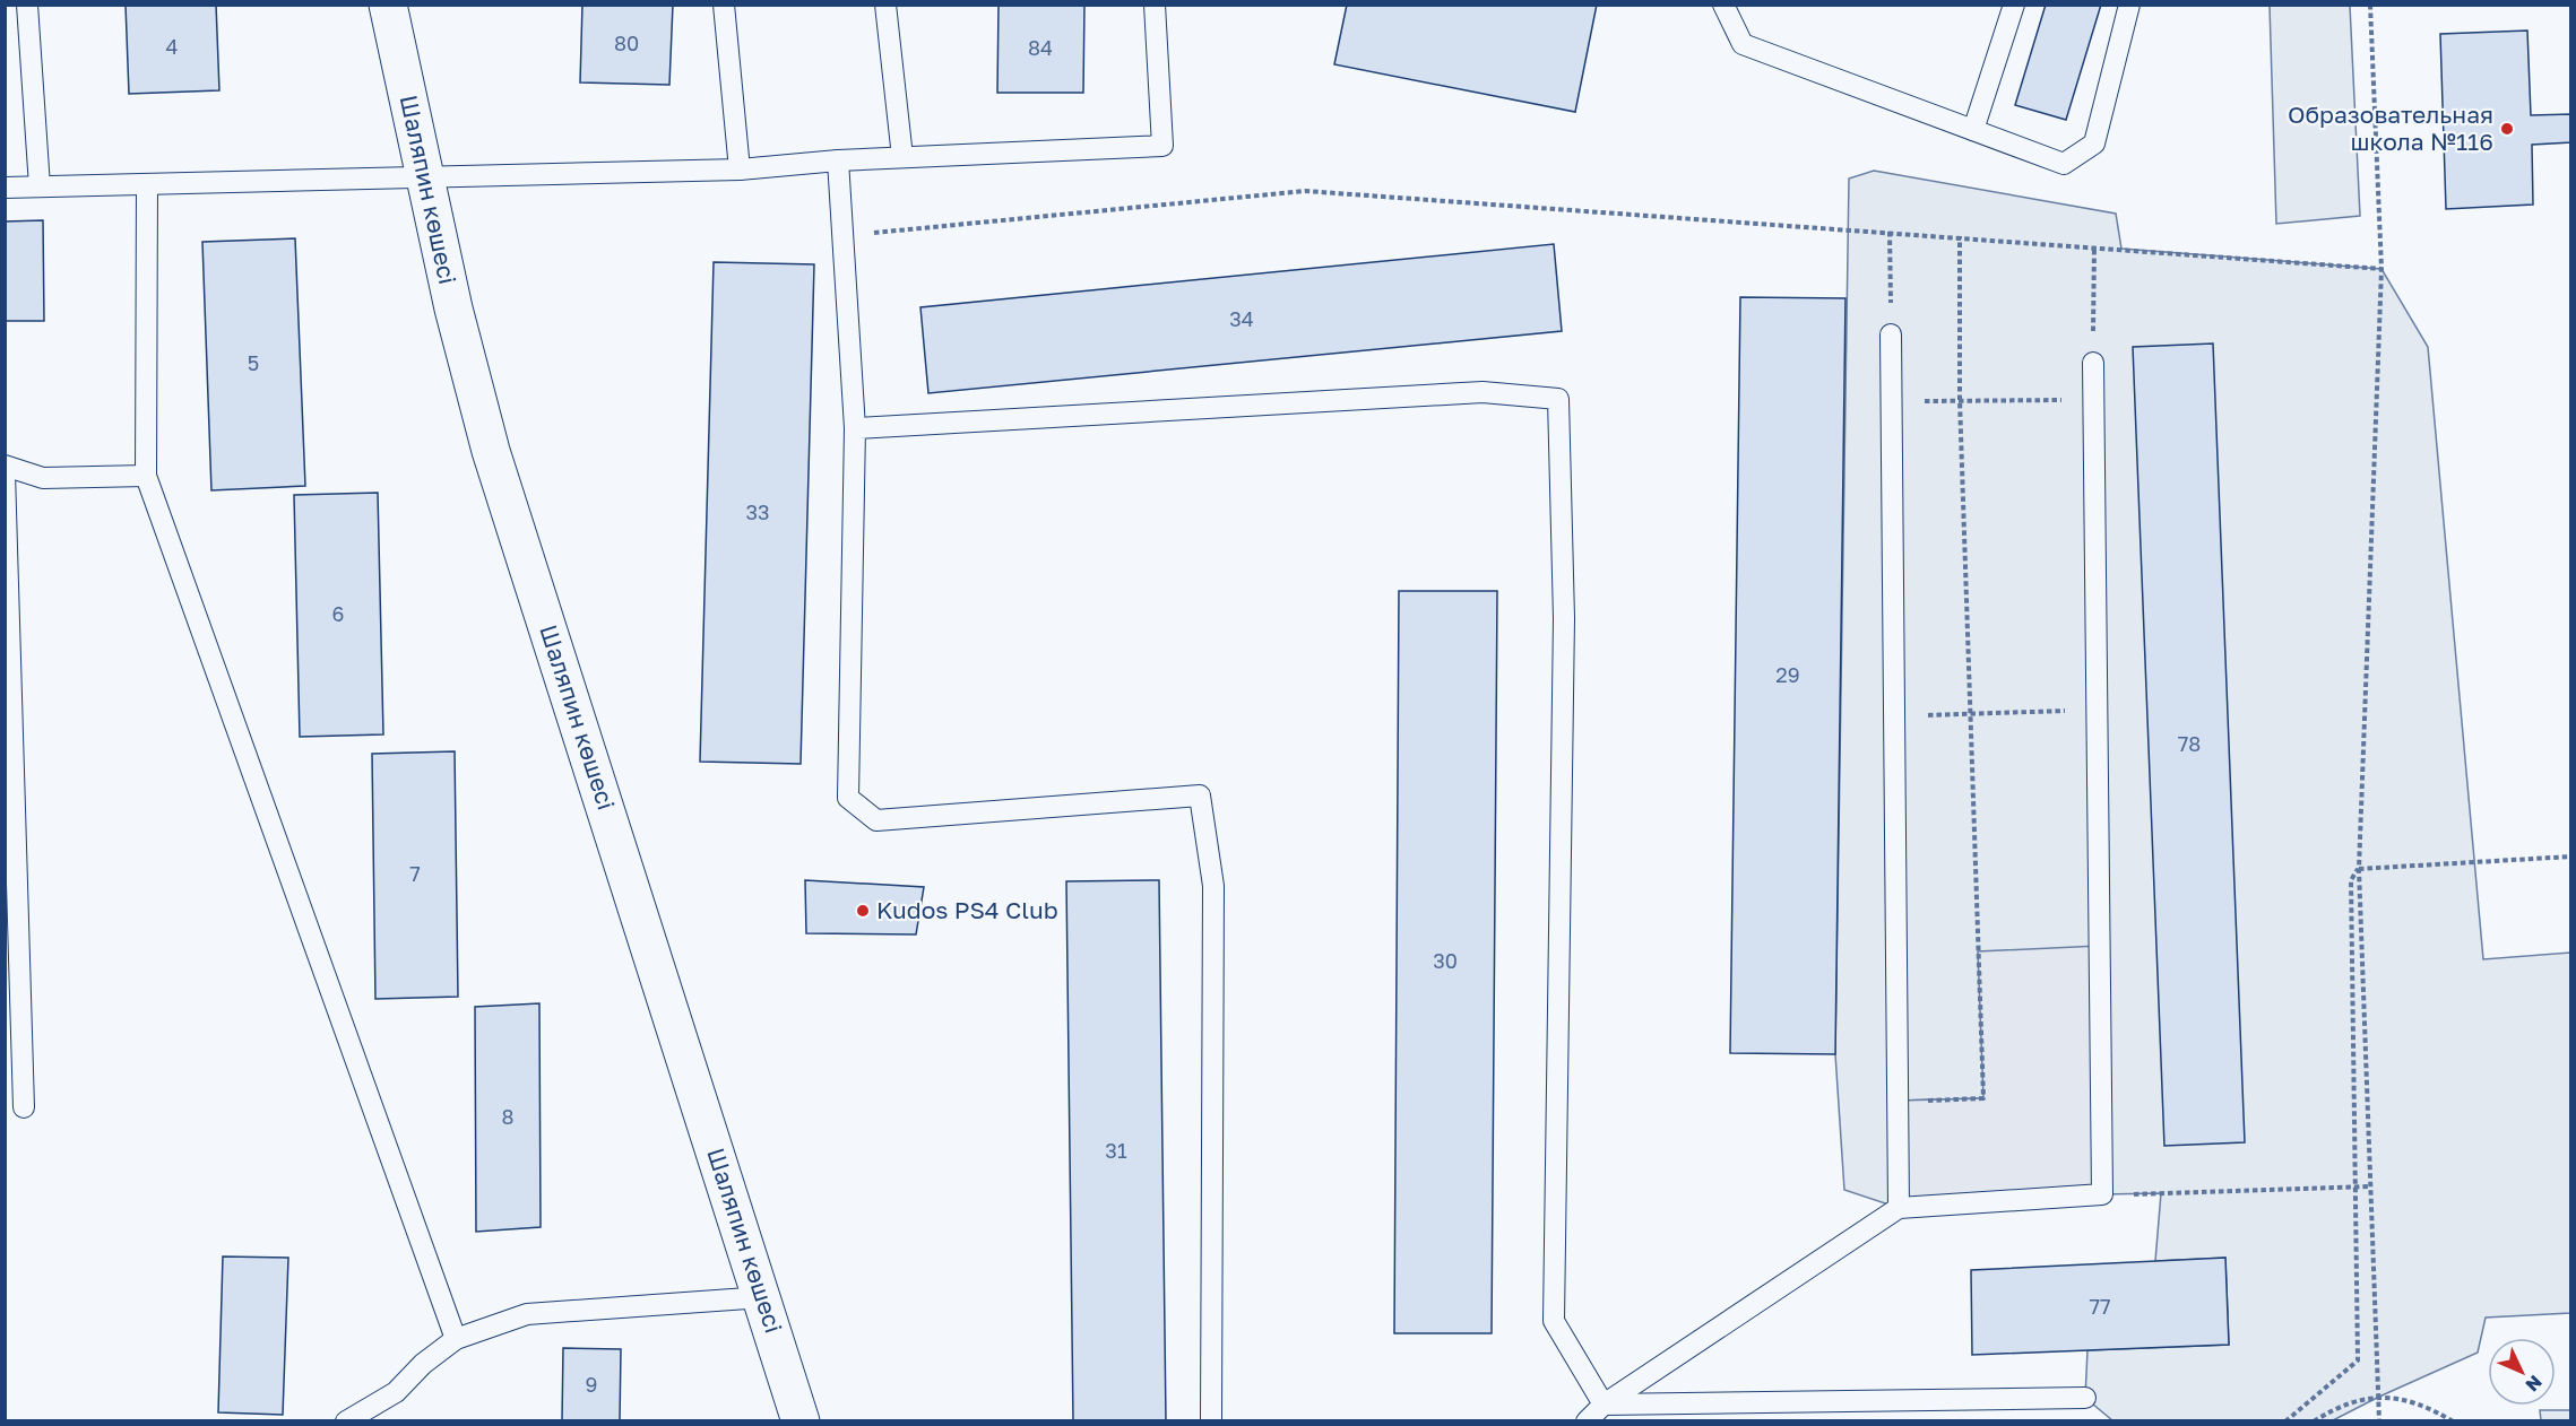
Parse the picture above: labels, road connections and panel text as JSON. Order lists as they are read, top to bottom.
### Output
{
  "streets": {
    "main road": ["Шаляпин көшесі"]
  },
  "places": ["Образовательная школа №116", "Kudos PS4 Club"],
  "house_numbers": [
    "80",
    "4",
    "84",
    "34",
    "5",
    "33",
    "6",
    "29",
    "78",
    "7",
    "30",
    "8",
    "31",
    "77",
    "9"
  ],
  "north": "bottom right"
}
